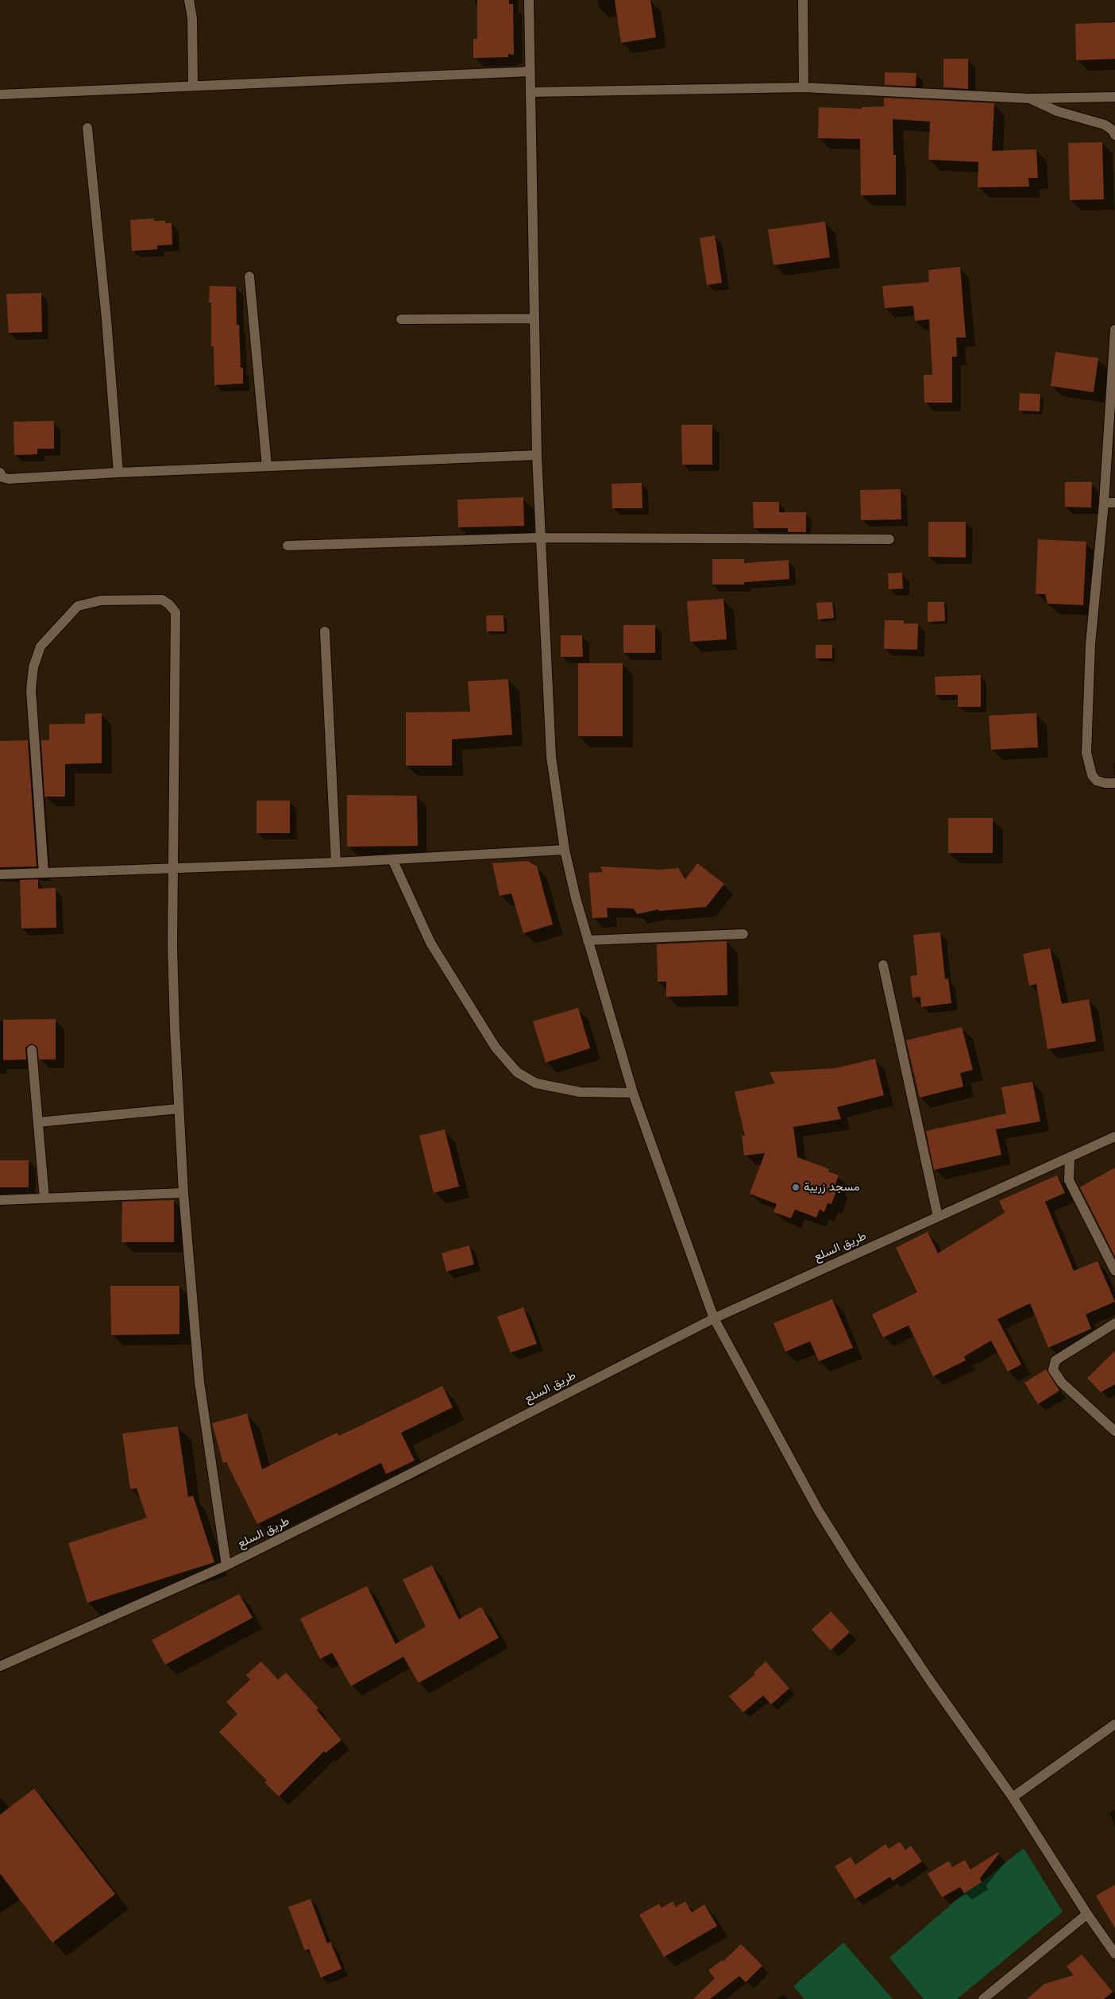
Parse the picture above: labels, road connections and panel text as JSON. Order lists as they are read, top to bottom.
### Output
{
  "streets": {
    "street": ["طريق السلع"]
  },
  "places": ["مسجد زريبة"]
}
